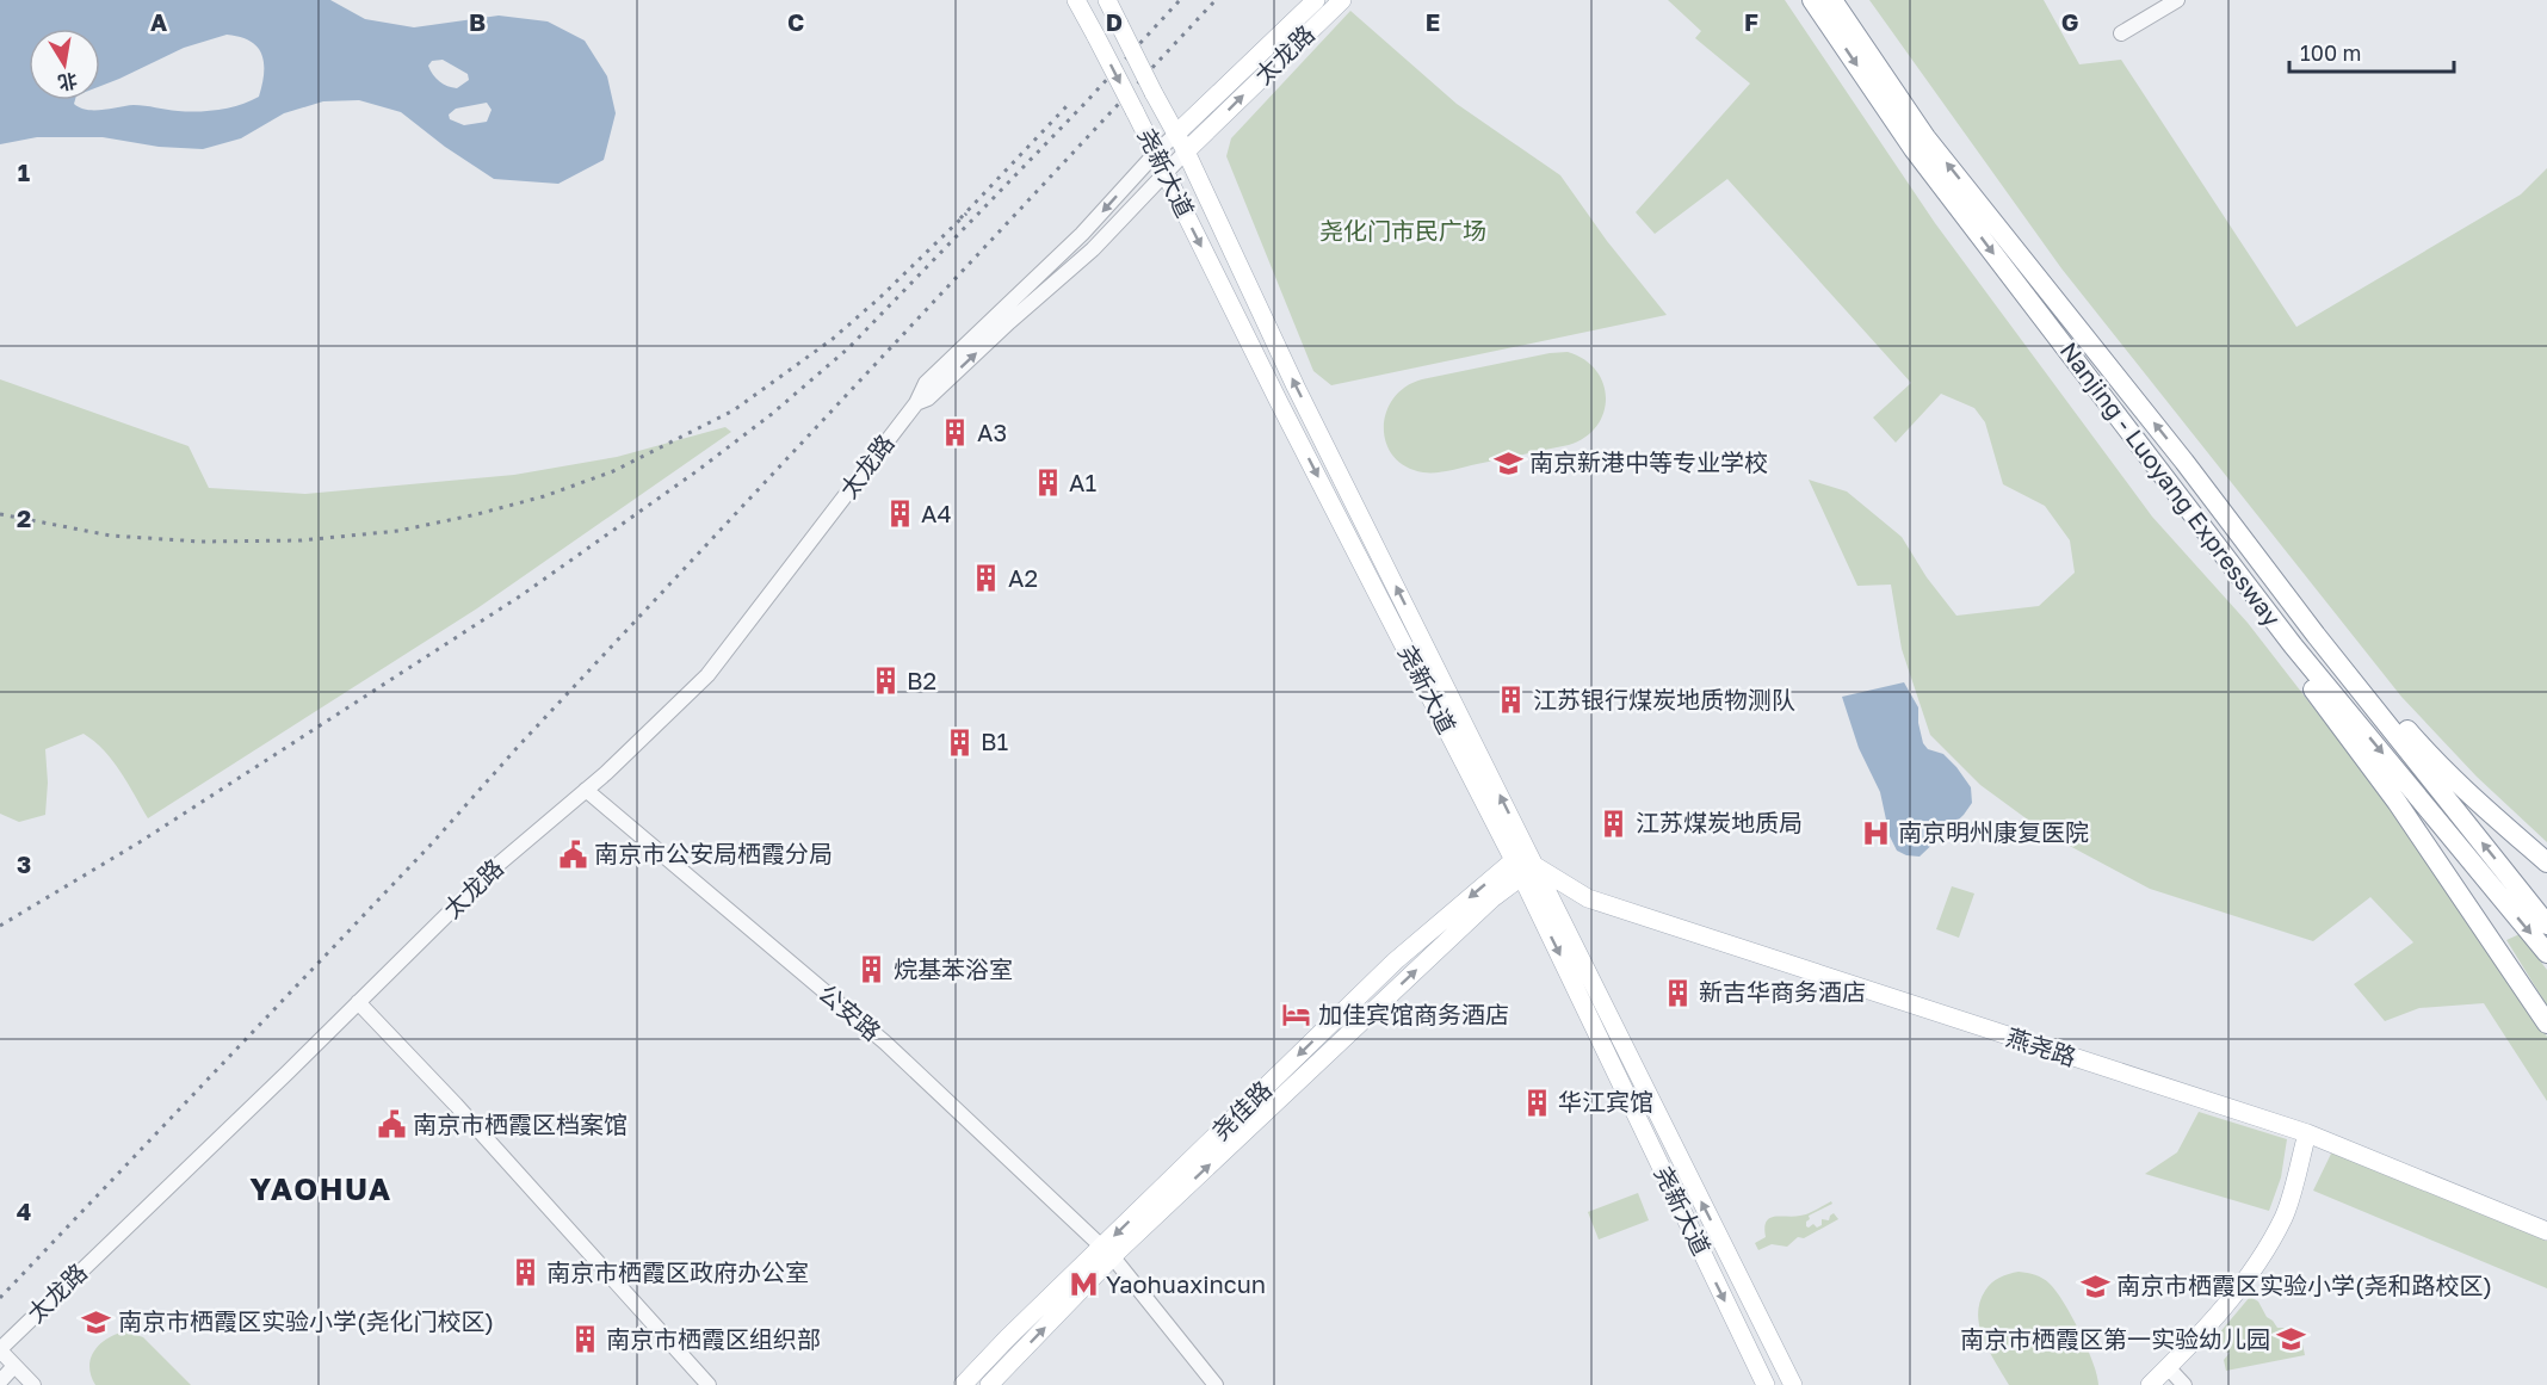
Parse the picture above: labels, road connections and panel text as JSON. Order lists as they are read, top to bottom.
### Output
{
  "streets": {
    "highway": ["Nanjing - Luoyang Expressway"],
    "main road": [
      "太龙路",
      "尧新大道",
      "燕尧路",
      "尧佳路"
    ],
    "street": ["公安路"]
  },
  "crossings": [
    ["太龙路", "尧新大道"],
    ["太龙路", "公安路"],
    ["尧新大道", "燕尧路"],
    ["尧新大道", "尧佳路"],
    ["公安路", "尧佳路"],
    ["燕尧路", "尧佳路"]
  ],
  "districts": ["YAOHUA"],
  "parks": ["尧化门市民广场"],
  "places": {
    "building": [
      "A3",
      "A1",
      "A4",
      "A2",
      "B2",
      "江苏银行煤炭地质物测队",
      "B1",
      "江苏煤炭地质局",
      "烷基苯浴室",
      "新吉华商务酒店",
      "华江宾馆",
      "南京市栖霞区政府办公室",
      "南京市栖霞区组织部"
    ],
    "school or university": [
      "南京新港中等专业学校",
      "南京市栖霞区实验小学(尧和路校区)",
      "南京市栖霞区实验小学(尧化门校区)",
      "南京市栖霞区第一实验幼儿园"
    ],
    "hospital": ["南京明州康复医院"],
    "public building": ["南京市公安局栖霞分局", "南京市栖霞区档案馆"],
    "hotel": ["加佳宾馆商务酒店"],
    "metro station": ["Yaohuaxincun"]
  },
  "scale_bar": "100 m",
  "north": "bottom",
  "grid": {
    "columns": [
      "A",
      "B",
      "C",
      "D",
      "E",
      "F",
      "G"
    ],
    "rows": [
      "1",
      "2",
      "3",
      "4"
    ]
  }
}
